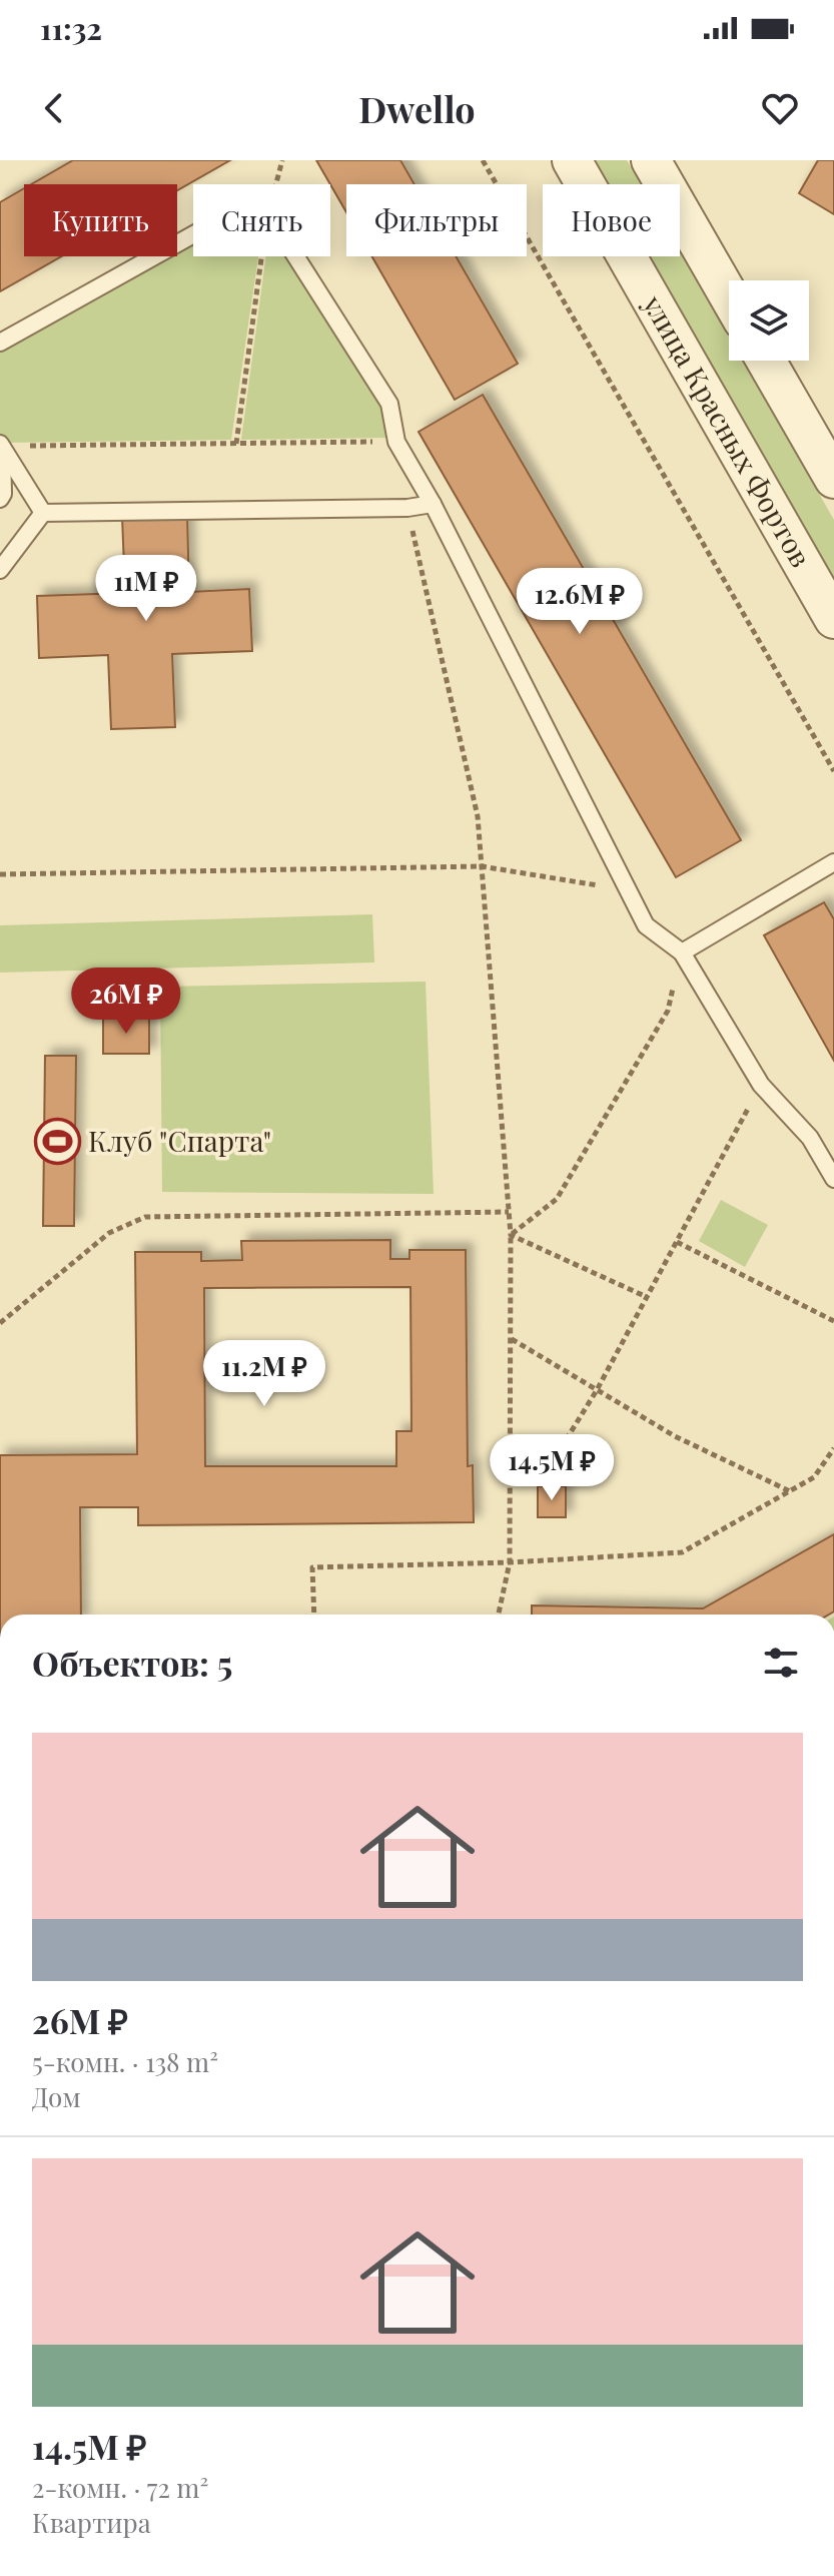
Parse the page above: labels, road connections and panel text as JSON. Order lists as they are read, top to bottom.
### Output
{
  "streets": {
    "street": ["улица Красных Фортов"]
  },
  "places": {
    "sports": ["Клуб \"Спарта\""]
  },
  "page": {
    "status": "11:32",
    "header": "Dwello",
    "chip": [
      "Купить",
      "Снять",
      "Фильтры",
      "Новое"
    ],
    "price": [
      "11M ₽",
      "12.6M ₽",
      "26M ₽",
      "11.2M ₽",
      "14.5M ₽"
    ],
    "heading": "Объектов: 5",
    "list": [
      {
        "name": "26M ₽",
        "note": "5-комн. · 138 m² · Дом"
      },
      {
        "name": "14.5M ₽",
        "note": "2-комн. · 72 m² · Квартира"
      }
    ]
  }
}
